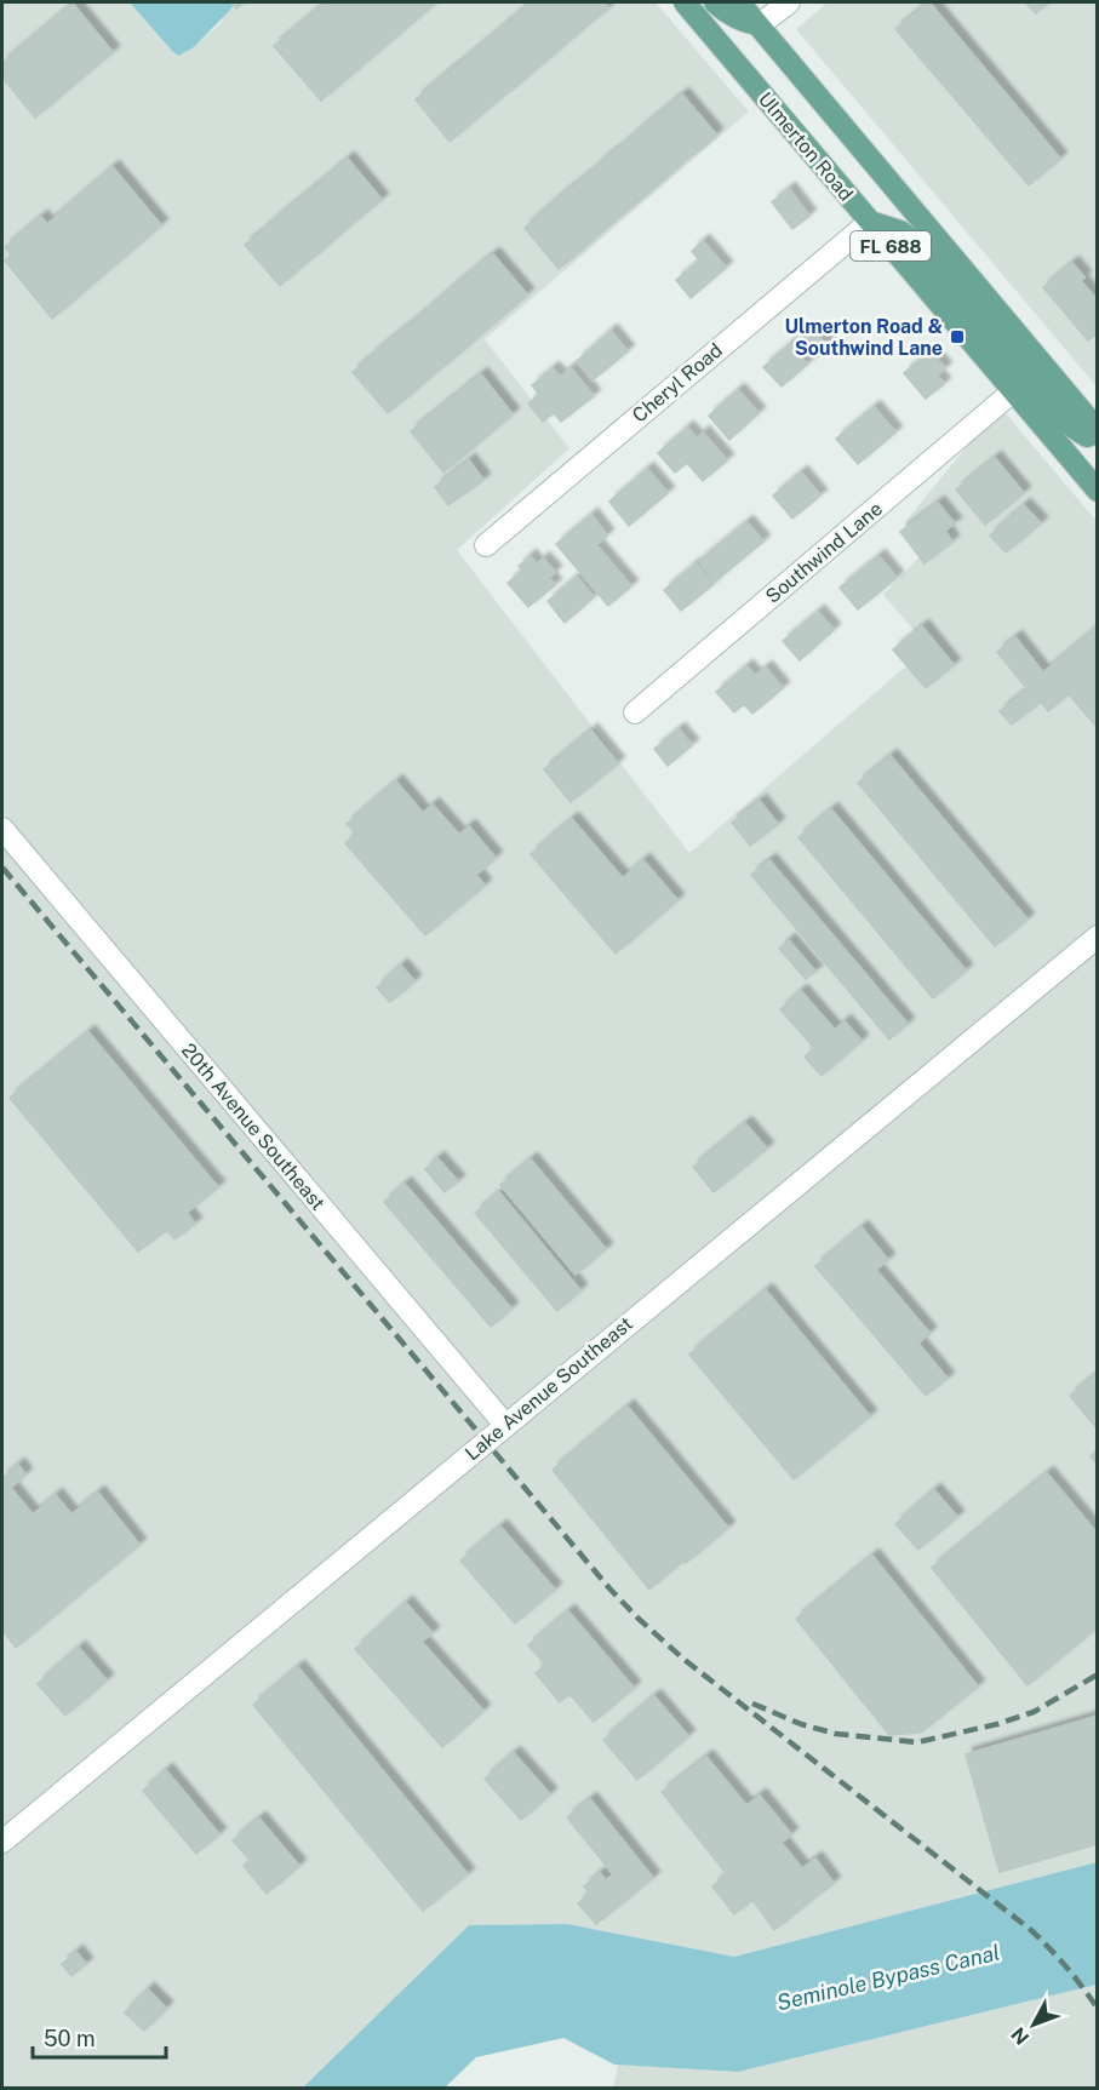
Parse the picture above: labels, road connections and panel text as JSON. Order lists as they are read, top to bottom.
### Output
{
  "streets": {
    "main road": ["Ulmerton Road", "FL 688"],
    "street": [
      "Cheryl Road",
      "Southwind Lane",
      "20th Avenue Southeast",
      "Lake Avenue Southeast"
    ]
  },
  "crossings": [
    ["Ulmerton Road", "Cheryl Road"],
    ["Ulmerton Road", "Southwind Lane"],
    ["20th Avenue Southeast", "Lake Avenue Southeast"]
  ],
  "water": ["Seminole Bypass Canal"],
  "places": {
    "transit": ["Ulmerton Road & Southwind Lane"]
  },
  "scale_bar": "50 m",
  "north": "bottom left"
}
